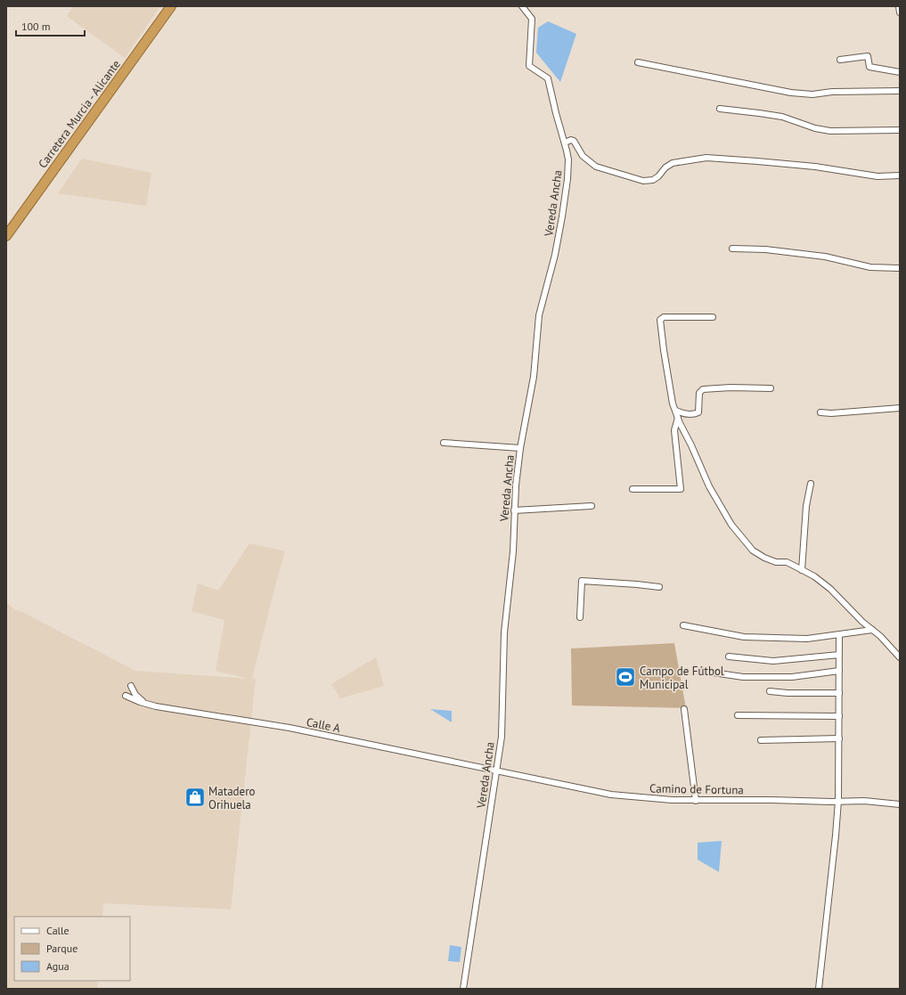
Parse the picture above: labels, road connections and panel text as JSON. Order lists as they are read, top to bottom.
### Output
{
  "streets": {
    "highway": ["Carretera Murcia - Alicante"],
    "street": ["Vereda Ancha", "Calle A", "Camino de Fortuna"]
  },
  "crossings": [
    ["Vereda Ancha", "Calle A"],
    ["Vereda Ancha", "Camino de Fortuna"],
    ["Calle A", "Camino de Fortuna"]
  ],
  "places": {
    "sports": ["Campo de Fútbol Municipal"],
    "shop": ["Matadero Orihuela"]
  },
  "legend": ["Calle", "Parque", "Agua"],
  "scale_bar": "100 m"
}
